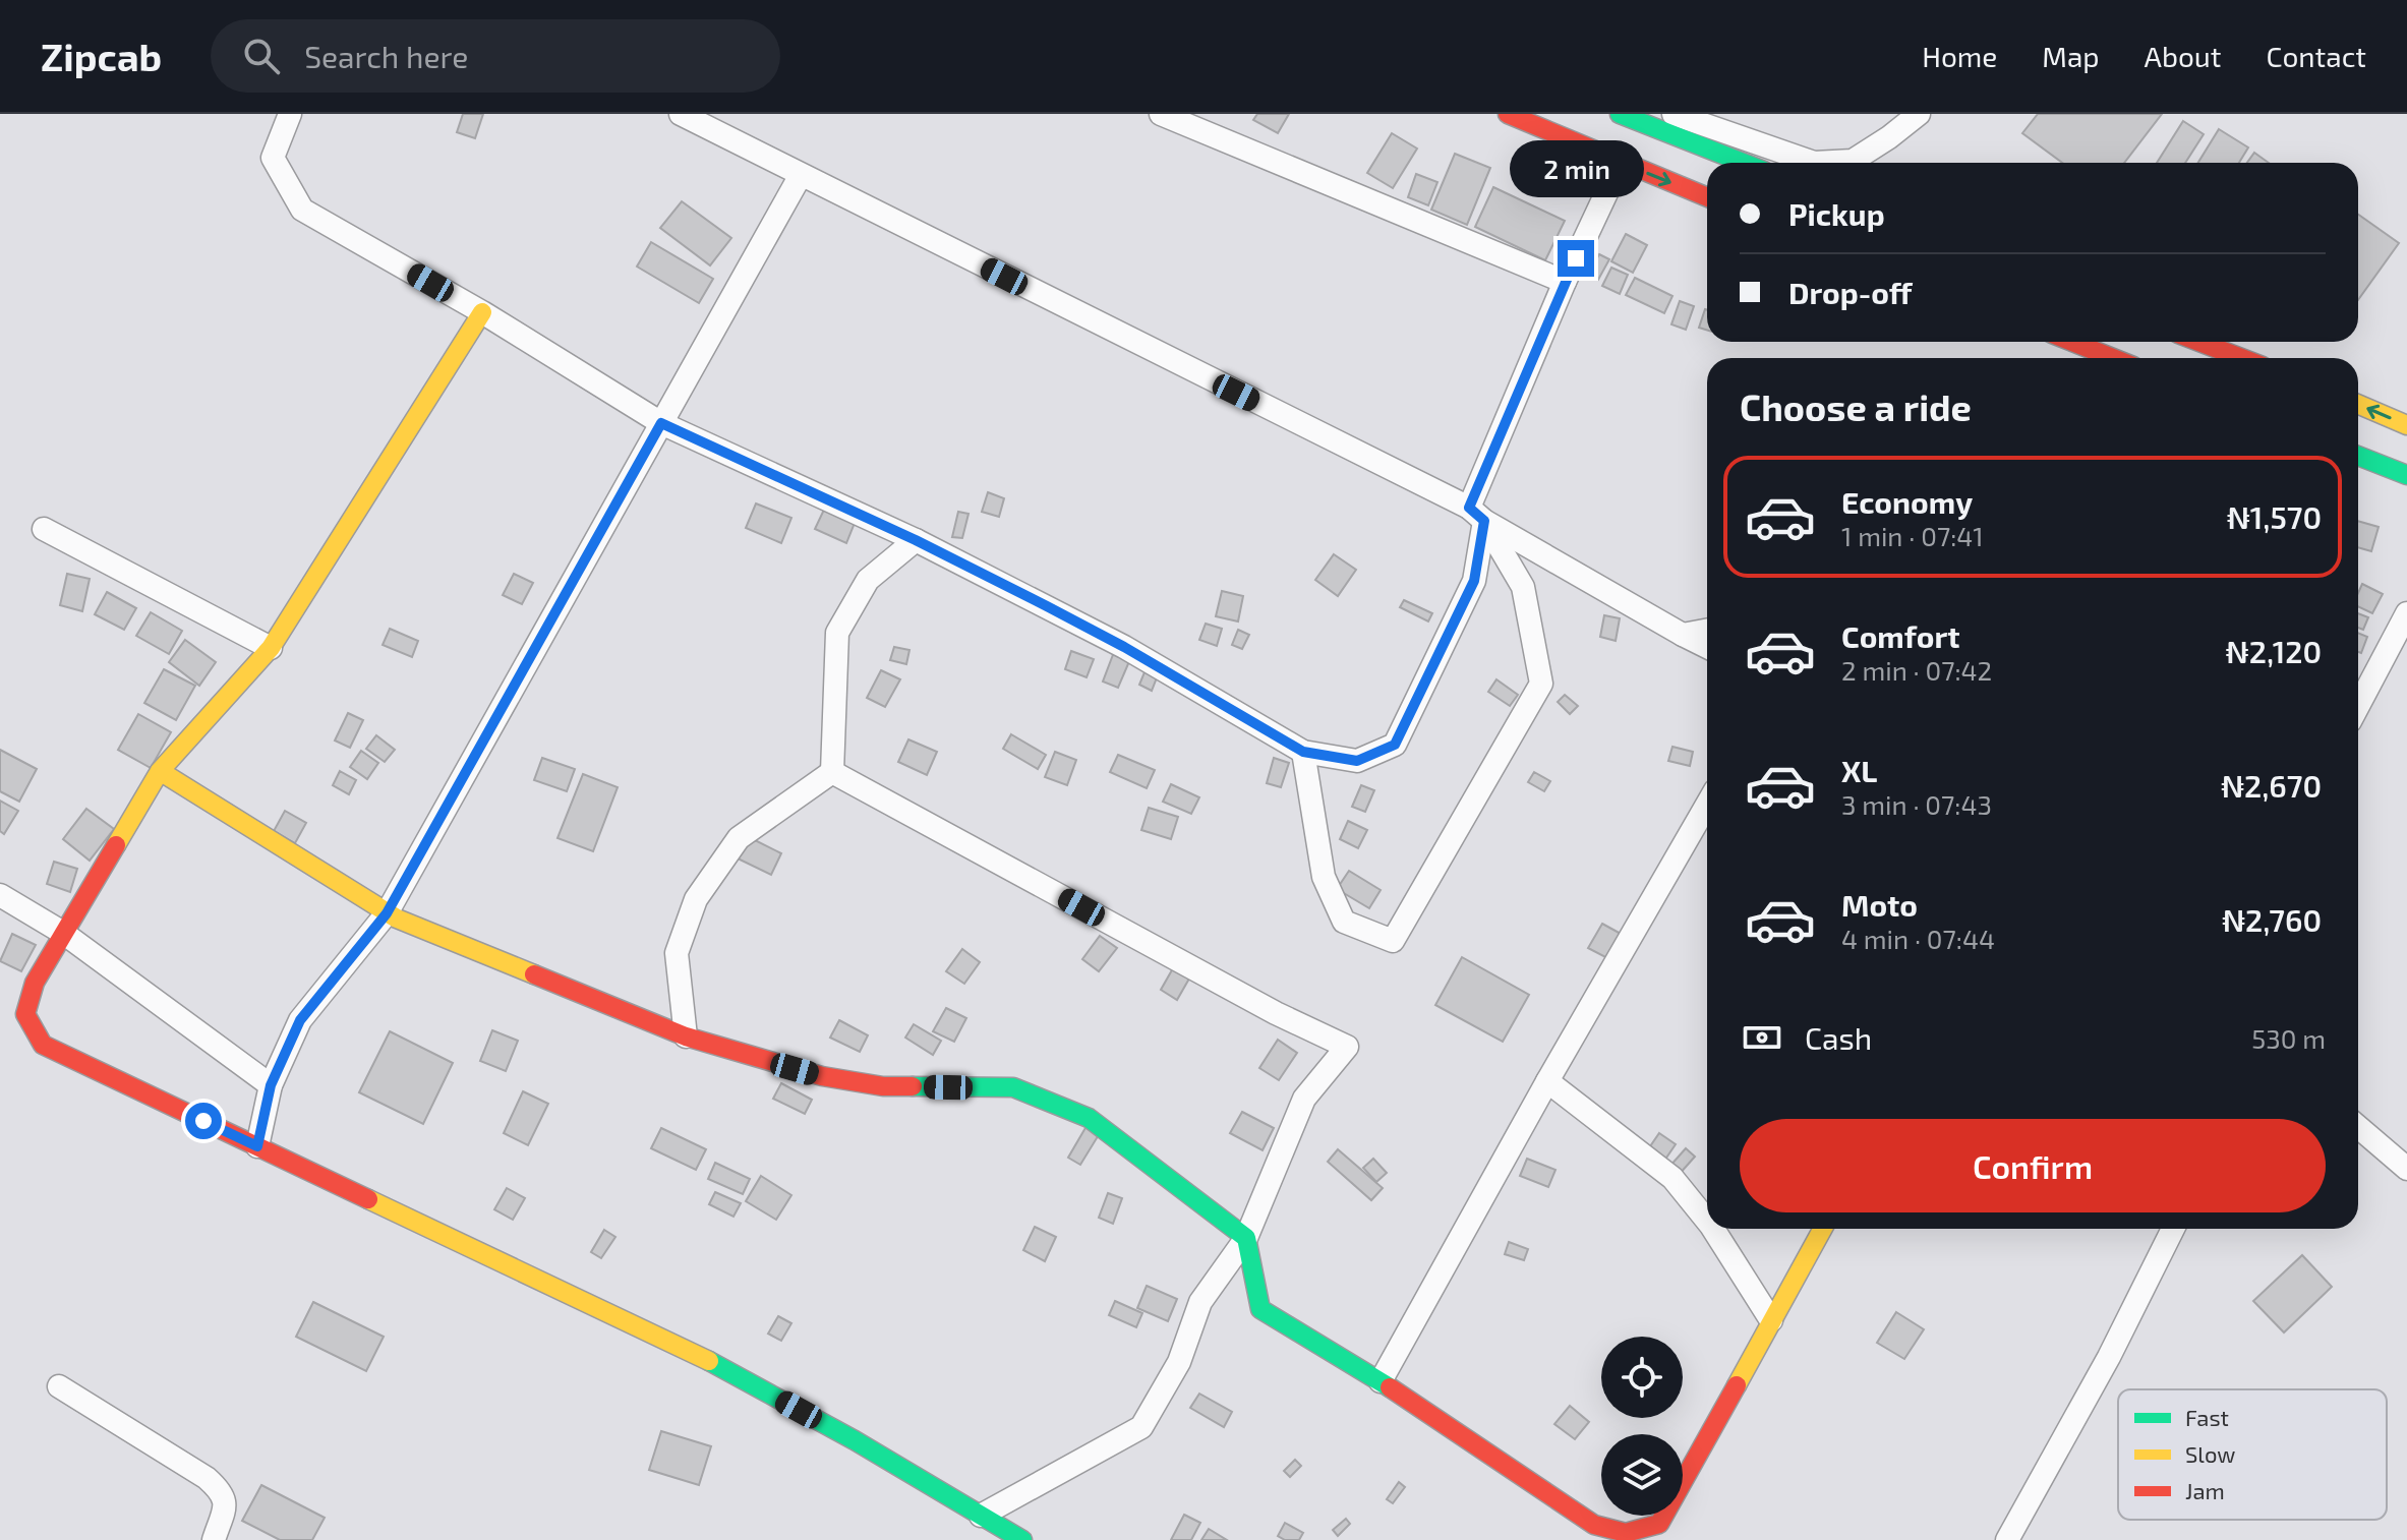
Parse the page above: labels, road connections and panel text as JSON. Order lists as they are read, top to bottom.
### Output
{
  "legend": ["Fast", "Slow", "Jam"],
  "page": {
    "header": "Zipcab",
    "search": "Search here",
    "nav": [
      "Home",
      "Map",
      "About",
      "Contact"
    ],
    "bubble": "2 min",
    "banner": ["Pickup", "Drop-off"],
    "heading": "Choose a ride",
    "list": [
      {
        "name": "Economy",
        "note": "1 min · 07:41",
        "value": "₦1,570"
      },
      {
        "name": "Comfort",
        "note": "2 min · 07:42",
        "value": "₦2,120"
      },
      {
        "name": "XL",
        "note": "3 min · 07:43",
        "value": "₦2,670"
      },
      {
        "name": "Moto",
        "note": "4 min · 07:44",
        "value": "₦2,760"
      }
    ],
    "pay": ["Cash", "530 m"],
    "buttons": "Confirm"
  }
}
